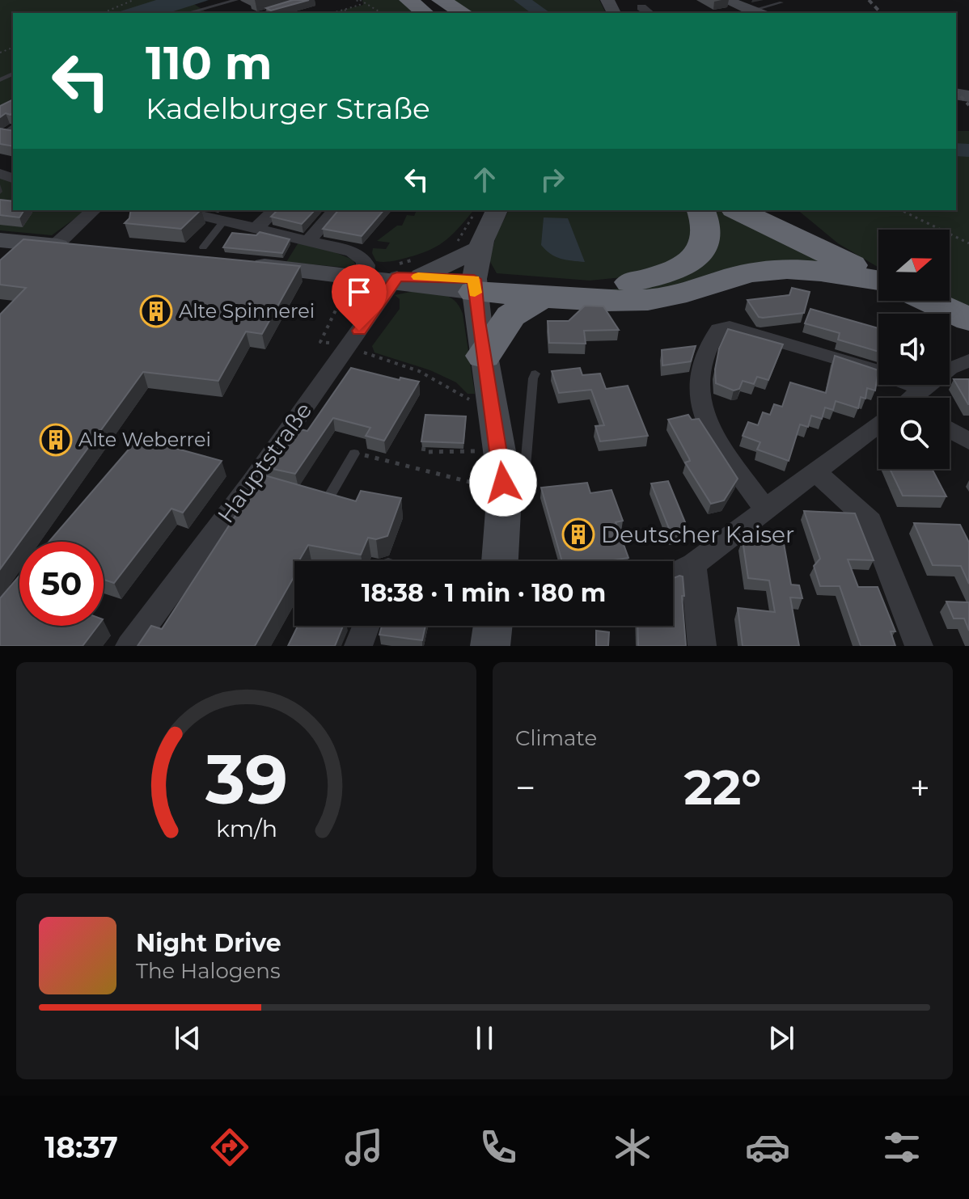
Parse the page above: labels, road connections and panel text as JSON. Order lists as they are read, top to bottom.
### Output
{
  "streets": {
    "street": ["Hauptstraße"]
  },
  "places": {
    "building": ["Alte Spinnerei", "Alte Weberrei", "Deutscher Kaiser"]
  },
  "north": "right",
  "page": {
    "turn": ["110 m", "Kadelburger Straße"],
    "limit": "50",
    "trip": "18:38 · 1 min · 180 m",
    "tile": "Climate",
    "heat": ["−", "22°", "+"],
    "song": ["Night Drive", "The Halogens"],
    "tabs": "18:37",
    "gauge": ["39", "km/h"]
  }
}
